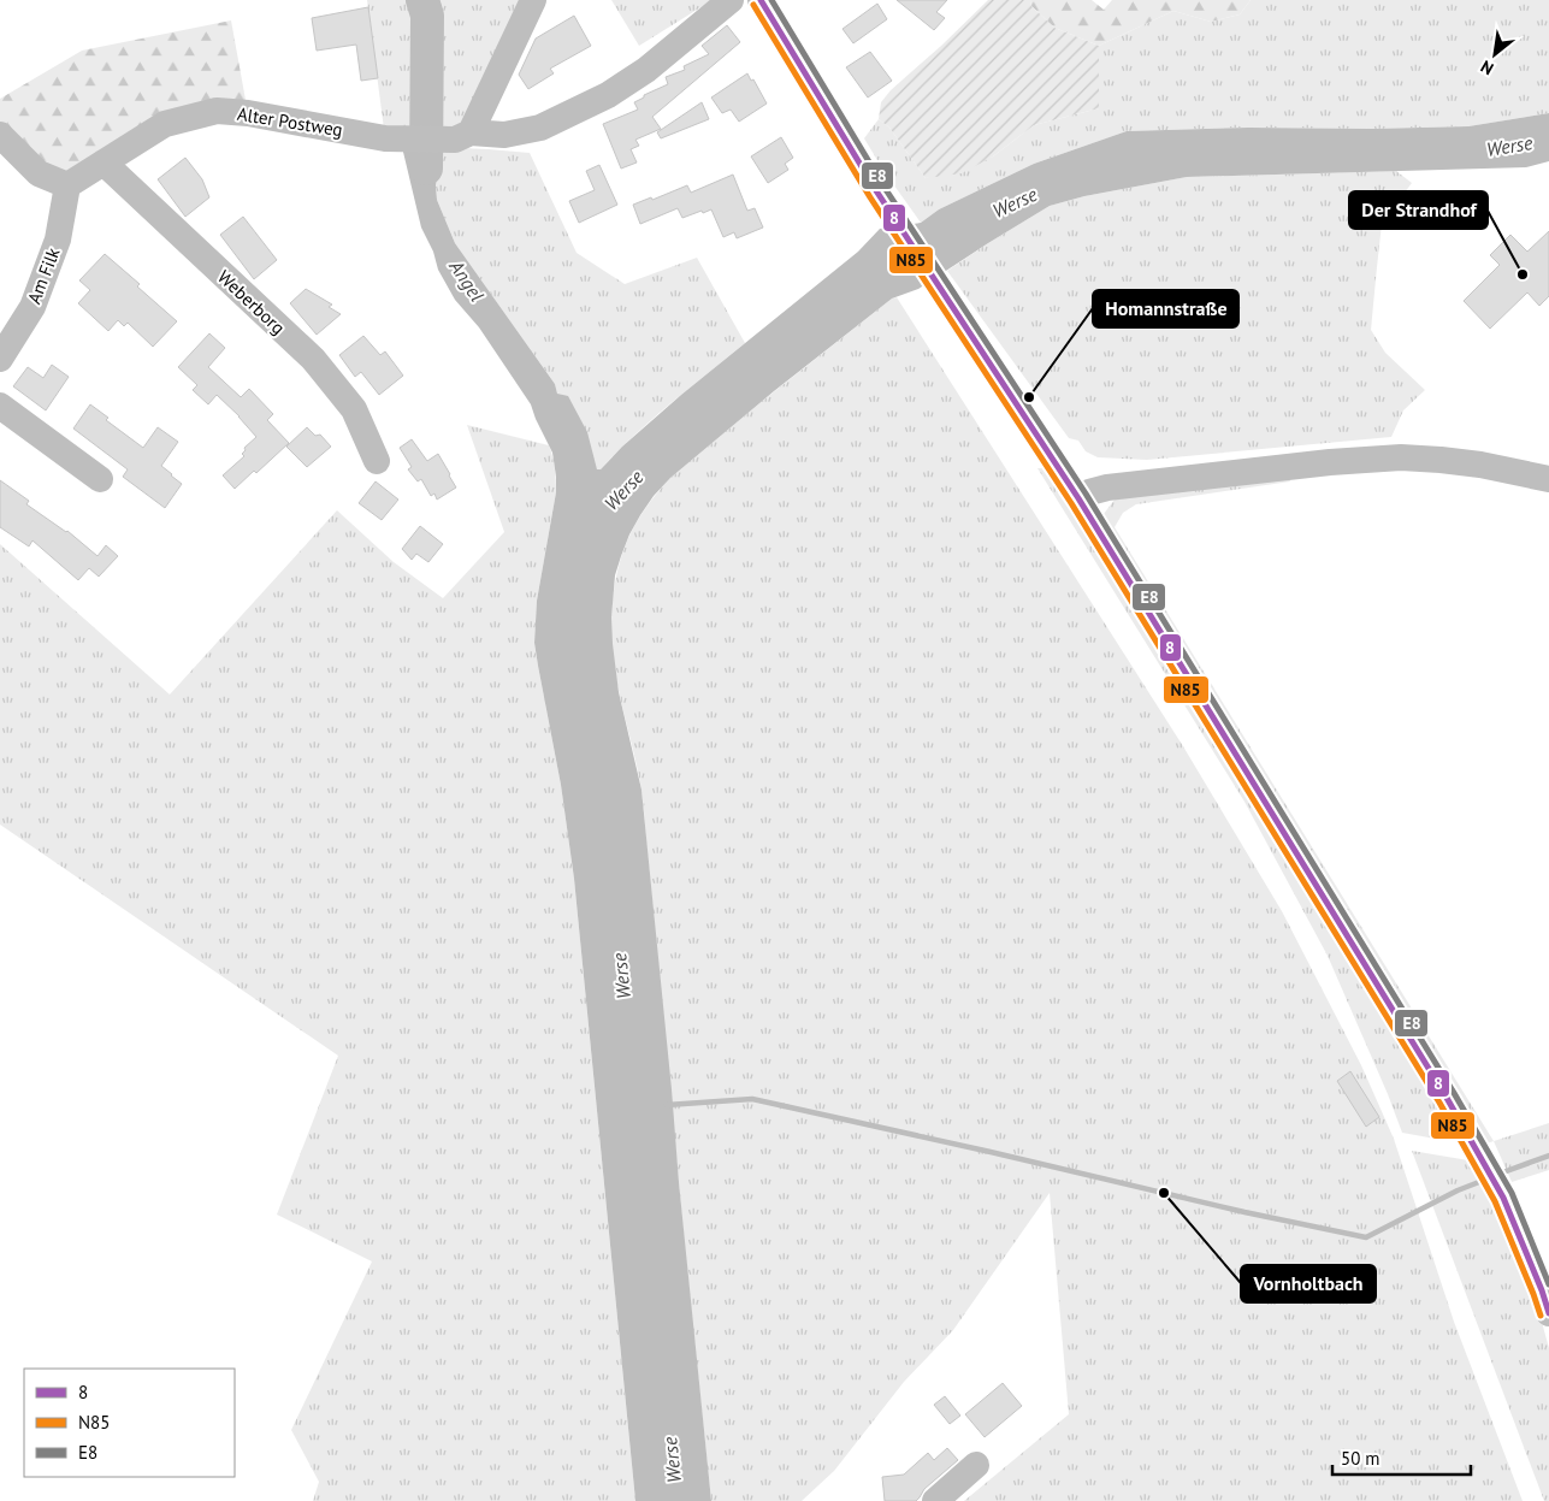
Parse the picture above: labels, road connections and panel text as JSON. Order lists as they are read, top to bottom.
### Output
{
  "streets": {
    "street": ["Alter Postweg", "Am Filk", "Weberborg"]
  },
  "crossings": [
    ["Alter Postweg", "Am Filk"],
    ["Alter Postweg", "Weberborg"]
  ],
  "water": ["Werse", "Angel"],
  "places": ["Der Strandhof", "Homannstraße", "Vornholtbach"],
  "lines": ["transit line 8", "transit line E8", "transit line N85"],
  "legend": ["8", "N85", "E8"],
  "scale_bar": "50 m",
  "north": "bottom left"
}
